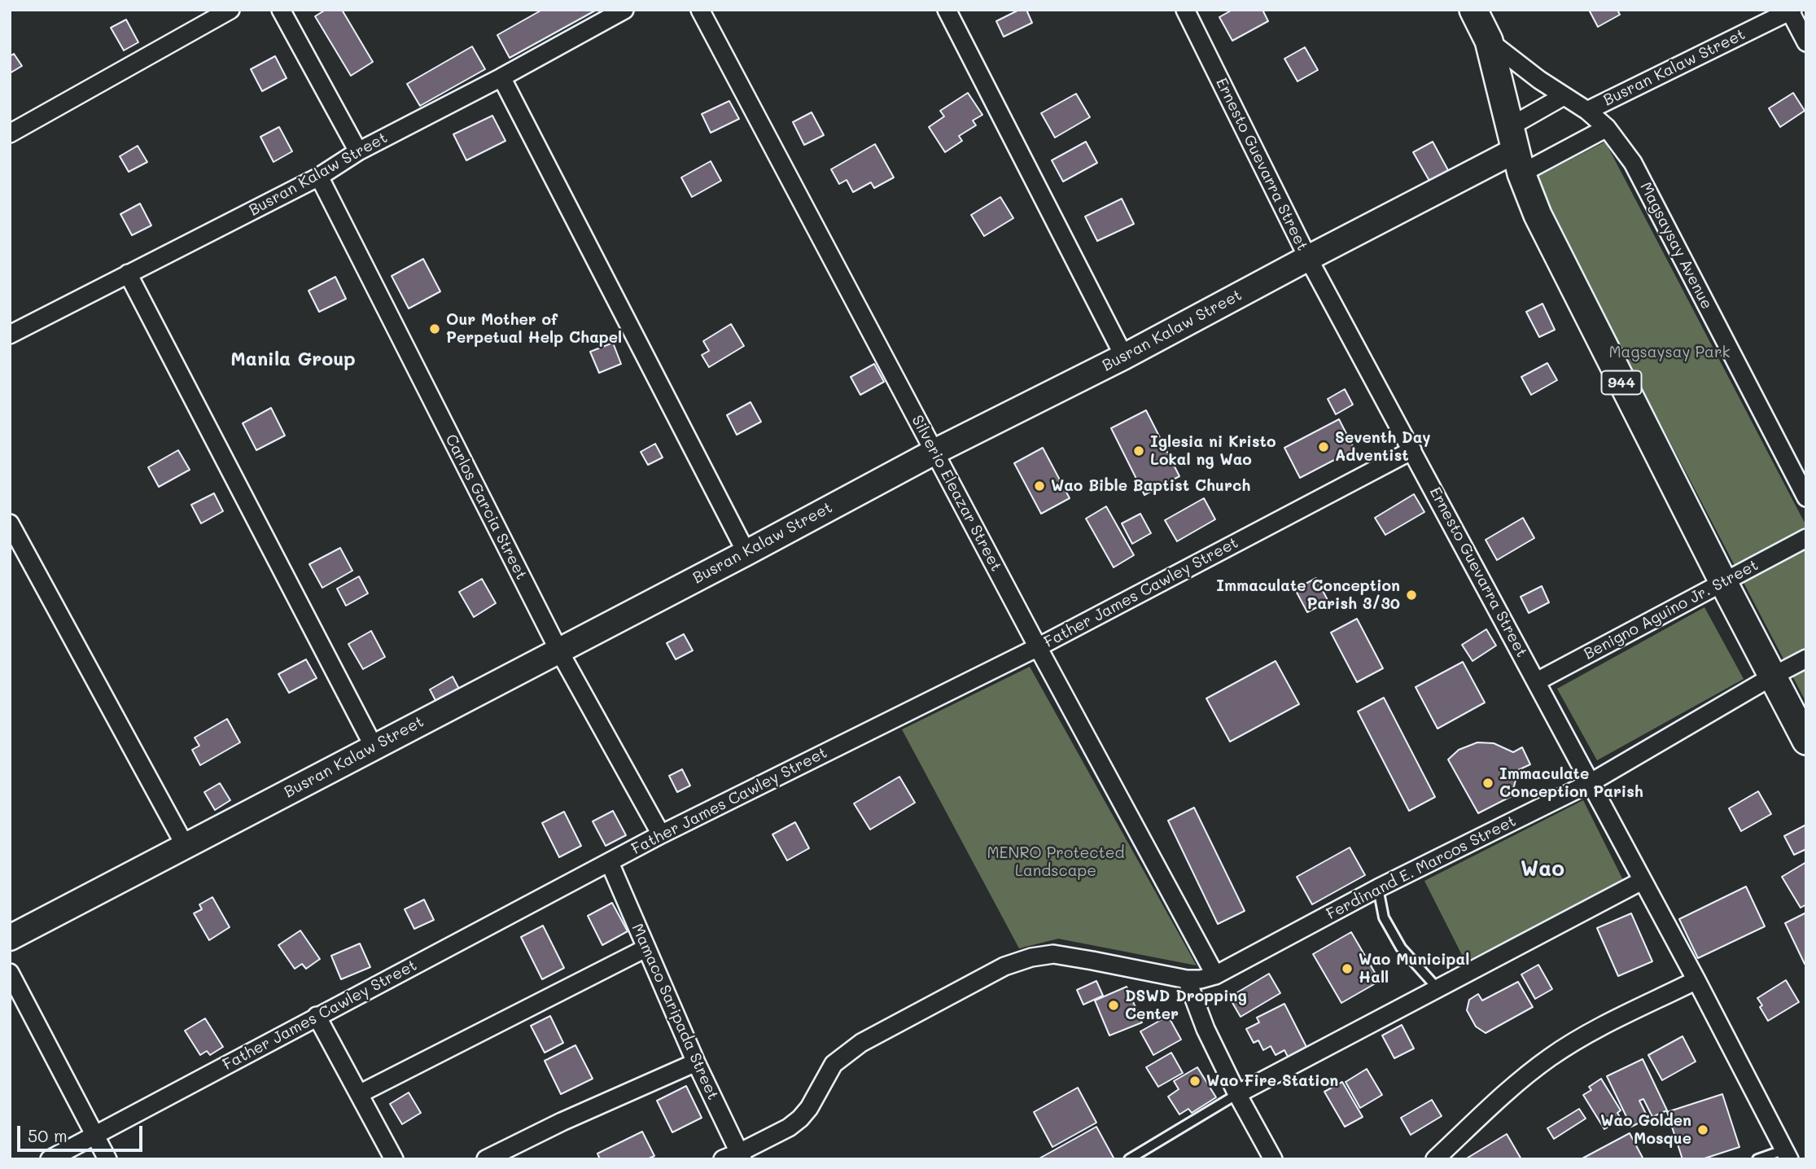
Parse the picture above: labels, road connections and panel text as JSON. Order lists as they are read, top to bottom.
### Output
{
  "streets": {
    "main road": ["944"],
    "street": [
      "Busran Kalaw Street",
      "Ernesto Guevarra Street",
      "Magsaysay Avenue",
      "Silverio Eleazar Street",
      "Carlos Garcia Street",
      "Father James Cawley Street",
      "Benigno Aguino Jr. Street",
      "Ferdinand E. Marcos Street",
      "Mamaco Saripada Street"
    ]
  },
  "crossings": [
    ["Busran Kalaw Street", "Ernesto Guevarra Street"],
    ["Busran Kalaw Street", "Magsaysay Avenue"],
    ["Busran Kalaw Street", "944"],
    ["Busran Kalaw Street", "Silverio Eleazar Street"],
    ["Busran Kalaw Street", "Carlos Garcia Street"],
    ["Ernesto Guevarra Street", "Father James Cawley Street"],
    ["Ernesto Guevarra Street", "Benigno Aguino Jr. Street"],
    ["Ernesto Guevarra Street", "Ferdinand E. Marcos Street"],
    ["Magsaysay Avenue", "944"],
    ["944", "Benigno Aguino Jr. Street"],
    ["944", "Ferdinand E. Marcos Street"],
    ["Silverio Eleazar Street", "Father James Cawley Street"],
    ["Silverio Eleazar Street", "Ferdinand E. Marcos Street"],
    ["Carlos Garcia Street", "Father James Cawley Street"],
    ["Father James Cawley Street", "Mamaco Saripada Street"],
    ["Ferdinand E. Marcos Street", "Mamaco Saripada Street"]
  ],
  "districts": ["Manila Group", "Wao"],
  "parks": ["Magsaysay Park", "MENRO Protected Landscape"],
  "places": [
    "Our Mother of Perpetual Help Chapel",
    "Seventh Day Adventist",
    "Iglesia ni Kristo Lokal ng Wao",
    "Wao Bible Baptist Church",
    "Immaculate Conception Parish 3/30",
    "Immaculate Conception Parish",
    "Wao Municipal Hall",
    "DSWD Dropping Center",
    "Wao Fire Station",
    "Wao Golden Mosque"
  ],
  "scale_bar": "50 m"
}
